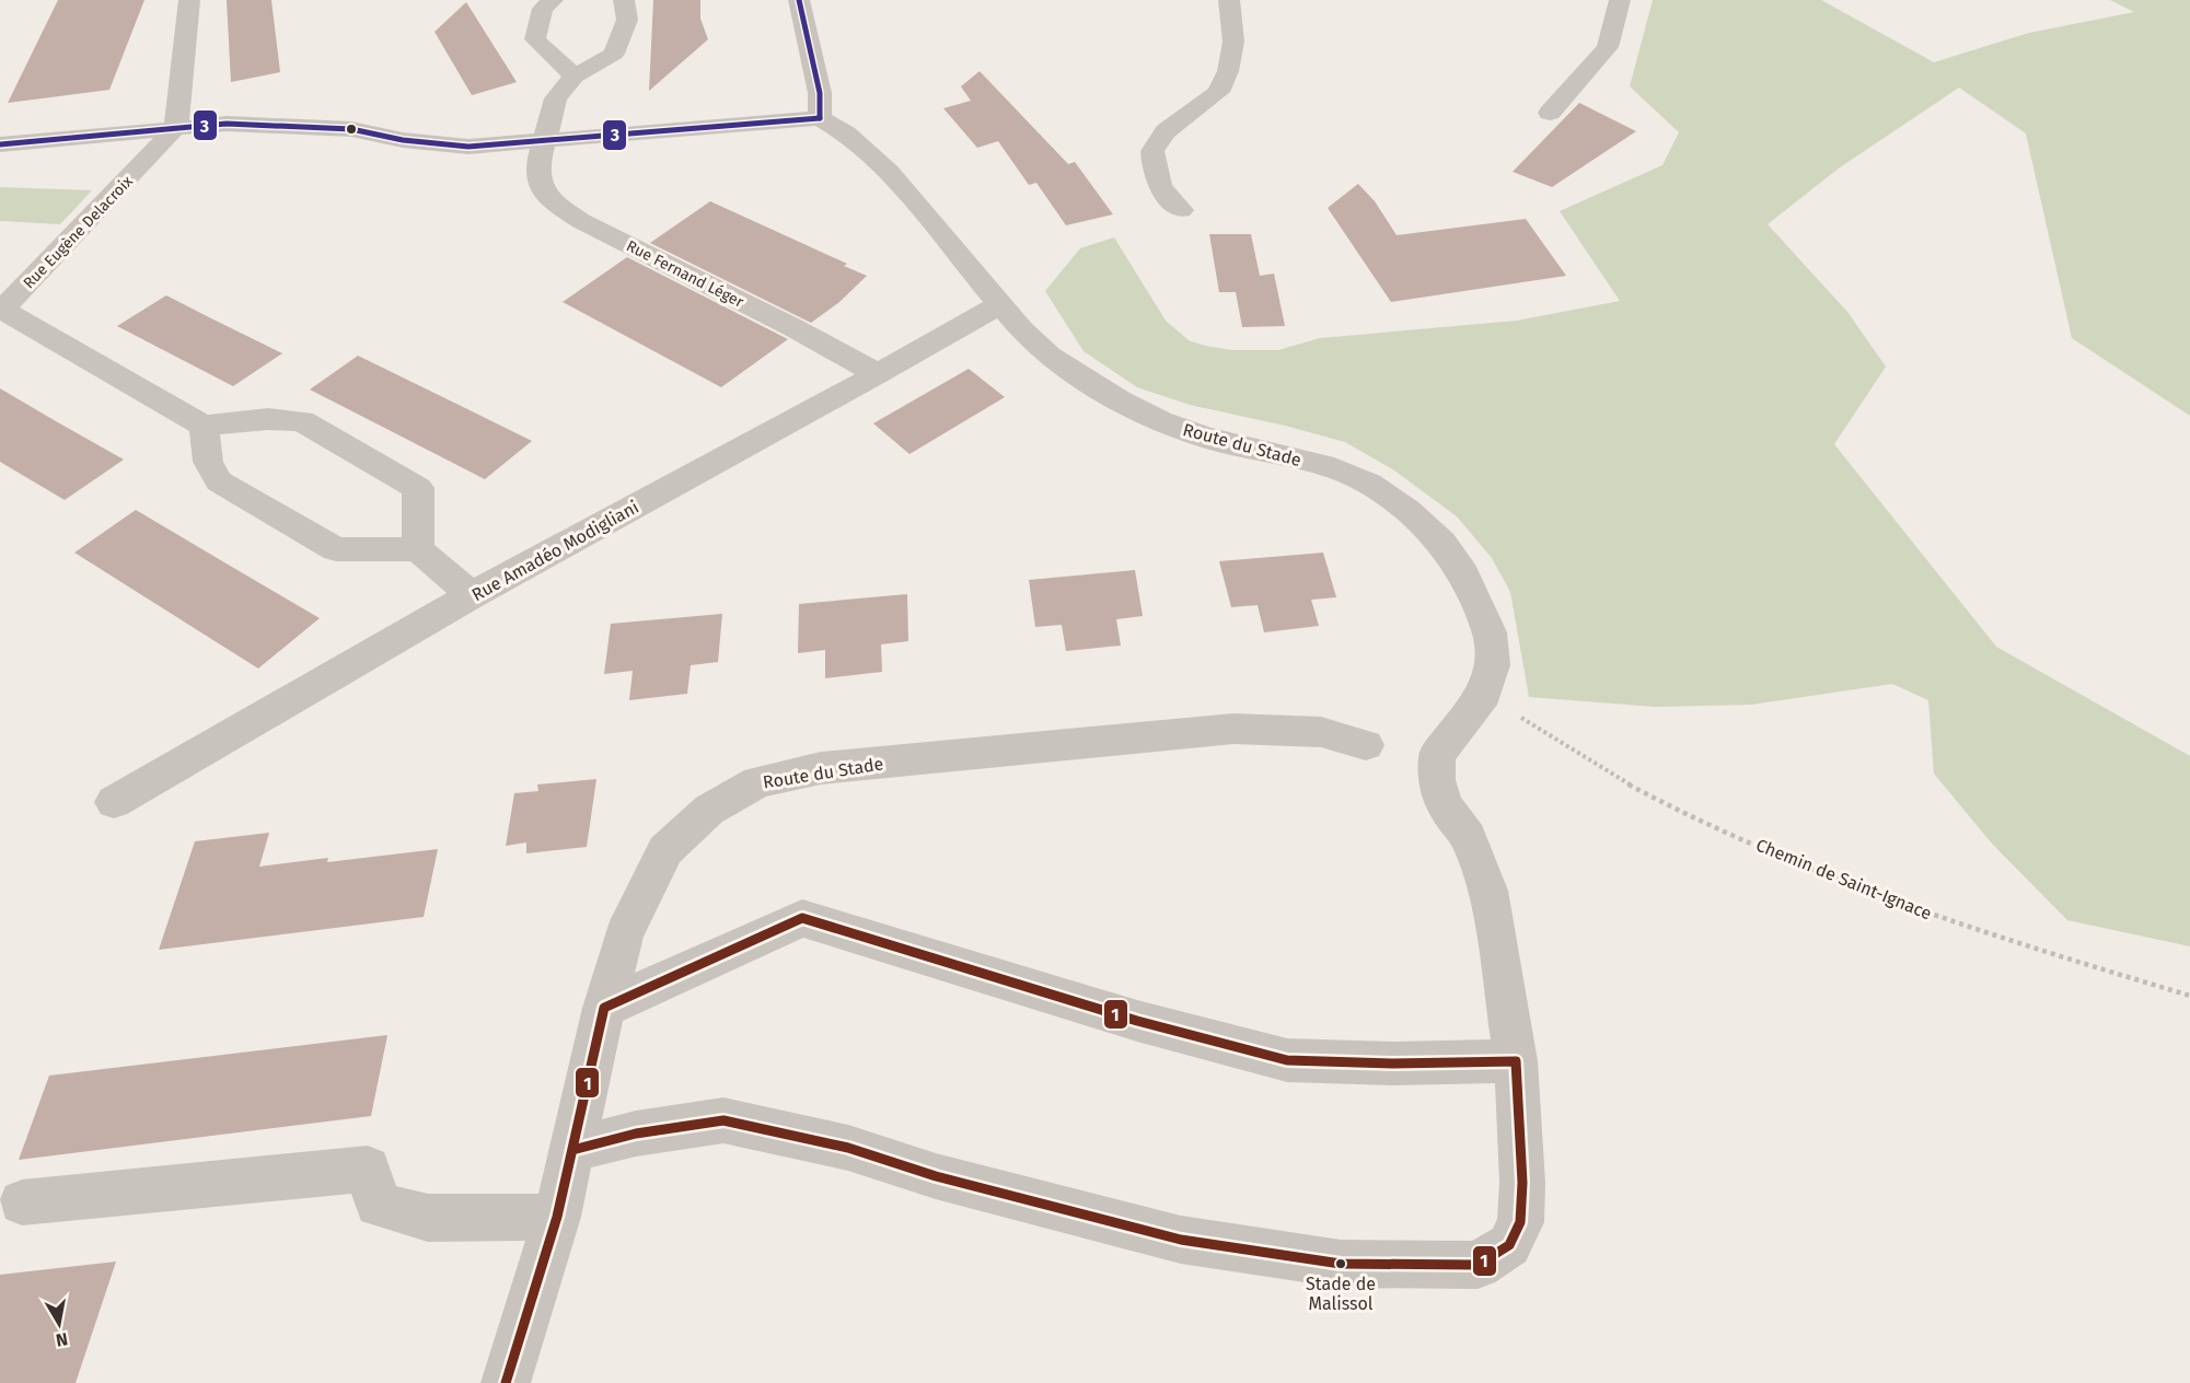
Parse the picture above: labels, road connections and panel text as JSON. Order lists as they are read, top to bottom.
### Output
{
  "streets": {
    "street": [
      "Rue Eugène Delacroix",
      "Rue Fernand Léger",
      "Route du Stade",
      "Rue Amadéo Modigliani"
    ],
    "path": ["Chemin de Saint-Ignace"]
  },
  "crossings": [
    ["Rue Fernand Léger", "Rue Amadéo Modigliani"],
    ["Route du Stade", "Rue Amadéo Modigliani"],
    ["Route du Stade", "Chemin de Saint-Ignace"]
  ],
  "places": ["Stade de Malissol"],
  "lines": ["transit line 3", "transit line 1"],
  "north": "bottom"
}
